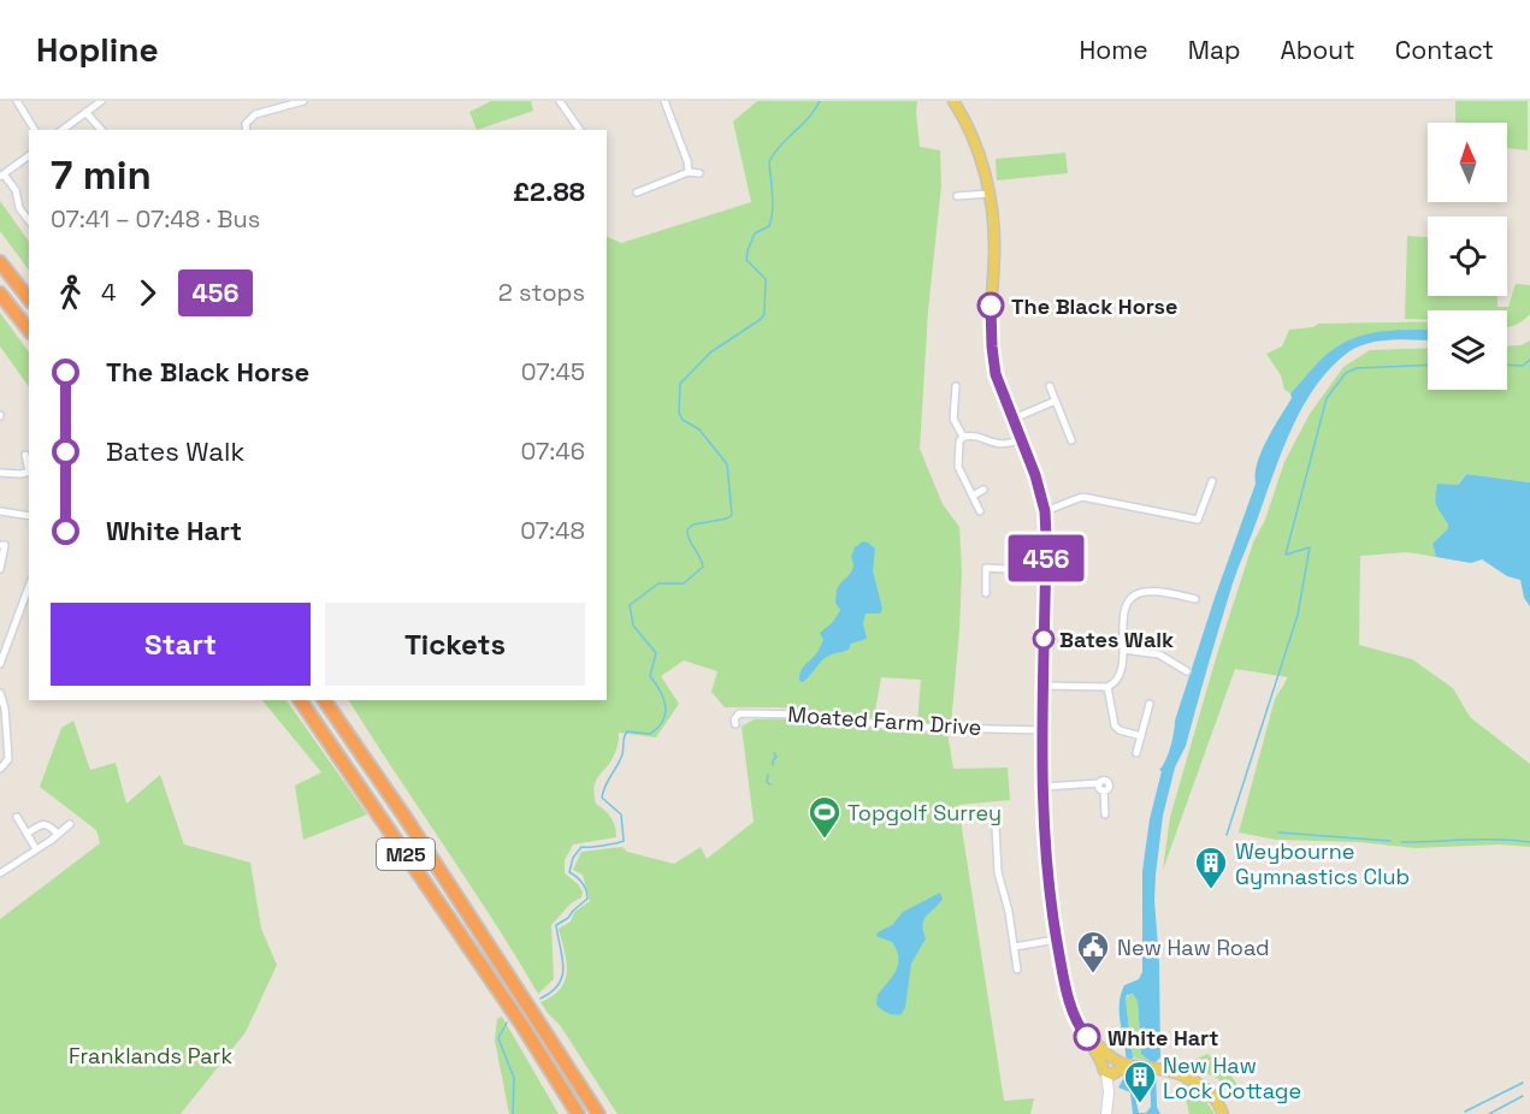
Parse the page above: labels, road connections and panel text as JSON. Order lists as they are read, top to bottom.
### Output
{
  "streets": {
    "highway": ["M25"],
    "street": ["Moated Farm Drive"]
  },
  "parks": ["Franklands Park"],
  "places": {
    "other": ["The Black Horse", "Bates Walk", "White Hart"],
    "sports": ["Topgolf Surrey"],
    "building": ["Weybourne Gymnastics Club", "New Haw Lock Cottage"],
    "public building": ["New Haw Road"]
  },
  "lines": ["bus line 456"],
  "north": "top",
  "page": {
    "header": "Hopline",
    "nav": [
      "Home",
      "Map",
      "About",
      "Contact"
    ],
    "on_map": "456",
    "heading": ["7 min", "07:41 – 07:48 · Bus", "£2.88"],
    "legs": ["4", "456", "2 stops"],
    "list": [
      {
        "name": "The Black Horse",
        "value": "07:45"
      },
      {
        "name": "Bates Walk",
        "value": "07:46"
      },
      {
        "name": "White Hart",
        "value": "07:48"
      }
    ],
    "buttons": ["Start", "Tickets"]
  }
}
